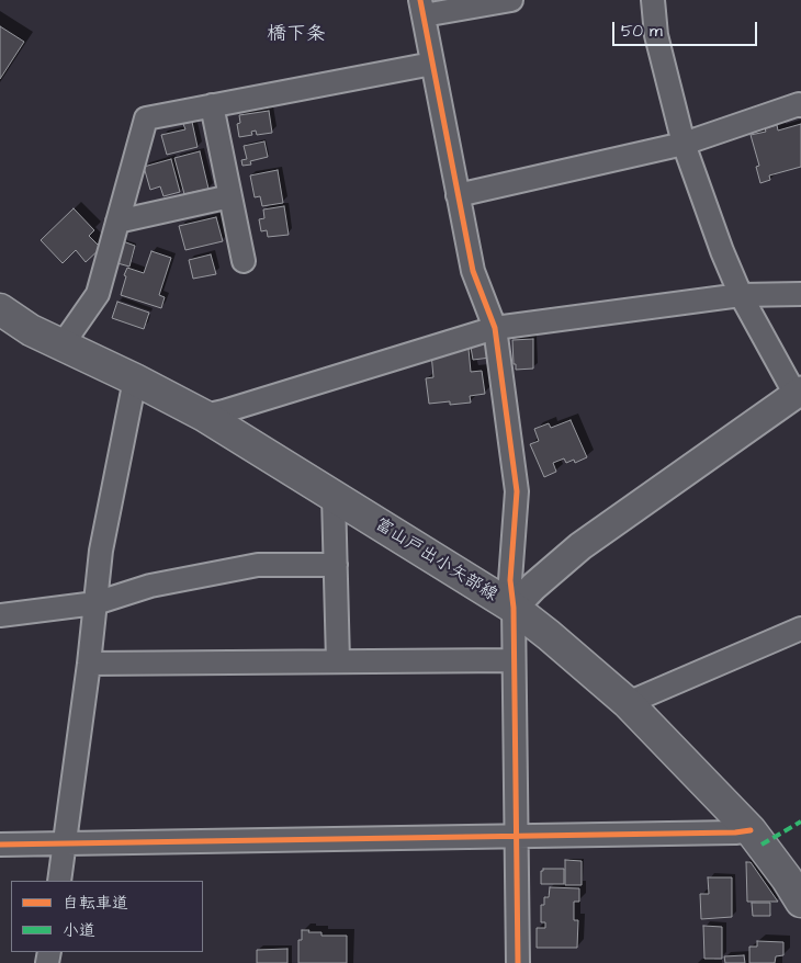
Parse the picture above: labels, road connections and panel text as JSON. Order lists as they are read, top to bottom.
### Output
{
  "streets": {
    "main road": ["富山戸出小矢部線"]
  },
  "districts": ["橋下条"],
  "legend": ["自転車道", "小道"],
  "scale_bar": "50 m"
}
